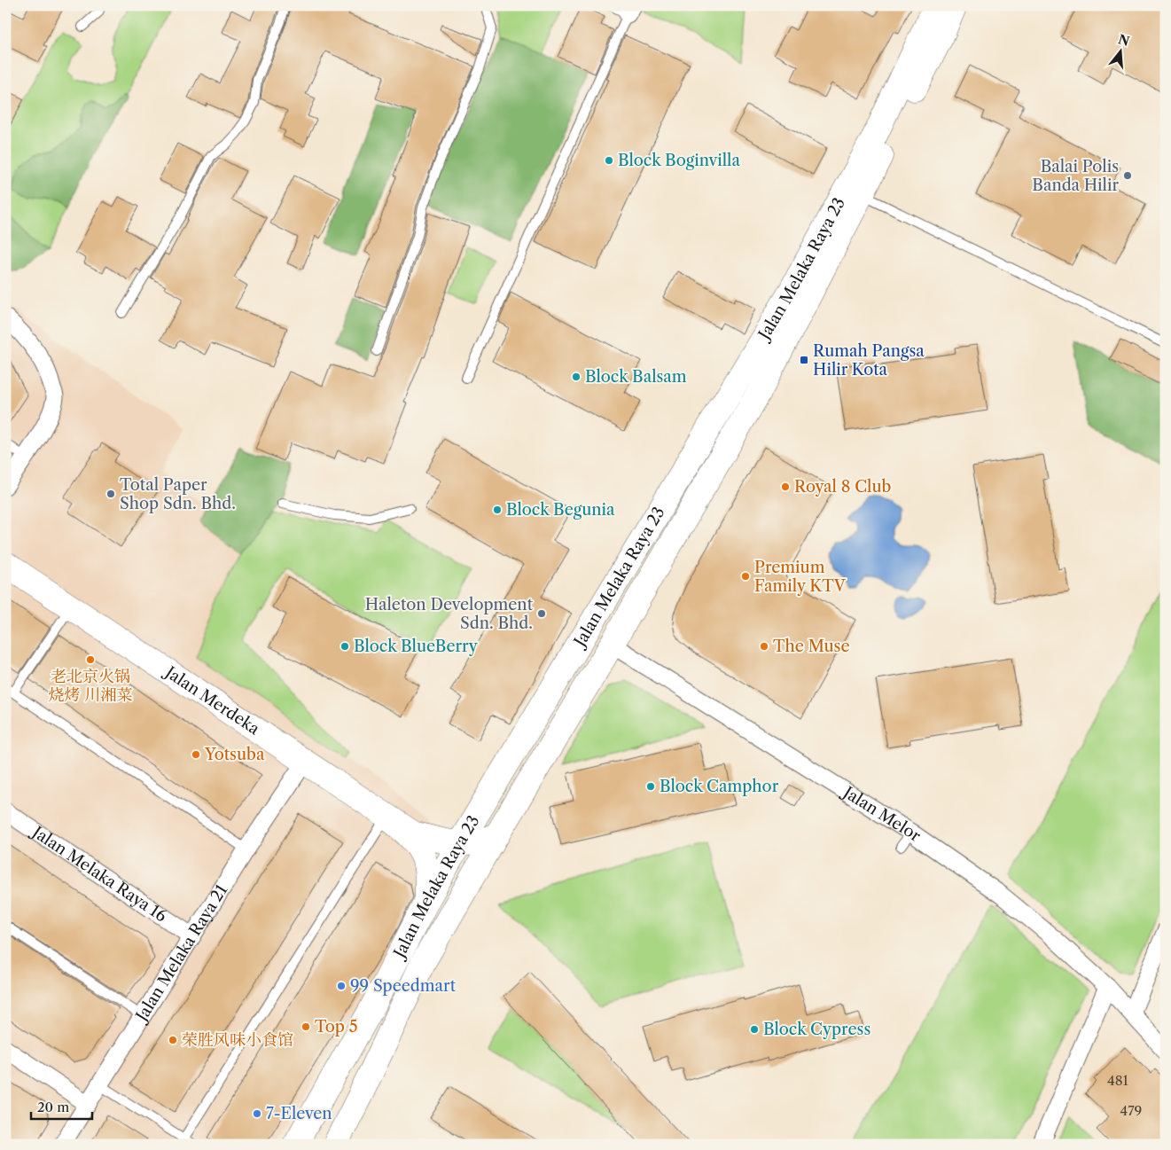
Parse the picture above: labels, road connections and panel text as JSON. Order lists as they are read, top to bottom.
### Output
{
  "streets": {
    "main road": ["Jalan Melaka Raya 23", "Jalan Merdeka"],
    "street": ["Jalan Melor", "Jalan Melaka Raya 16", "Jalan Melaka Raya 21"]
  },
  "crossings": [
    ["Jalan Melaka Raya 23", "Jalan Merdeka"],
    ["Jalan Melaka Raya 23", "Jalan Melor"],
    ["Jalan Merdeka", "Jalan Melaka Raya 21"],
    ["Jalan Melaka Raya 16", "Jalan Melaka Raya 21"]
  ],
  "places": {
    "other": [
      "Block Boginvilla",
      "Balai Polis Banda Hilir",
      "Block Balsam",
      "Royal 8 Club",
      "Total Paper Shop Sdn. Bhd.",
      "Block Begunia",
      "Premium Family KTV",
      "Haleton Development Sdn. Bhd.",
      "Block BlueBerry",
      "The Muse",
      "老北京火锅 烧烤 川湘菜",
      "Yotsuba",
      "Block Camphor",
      "99 Speedmart",
      "Top 5",
      "Block Cypress",
      "荣胜风味小食馆",
      "7-Eleven"
    ],
    "transit": ["Rumah Pangsa Hilir Kota"]
  },
  "house_numbers": ["481", "479"],
  "scale_bar": "20 m",
  "north": "top"
}
